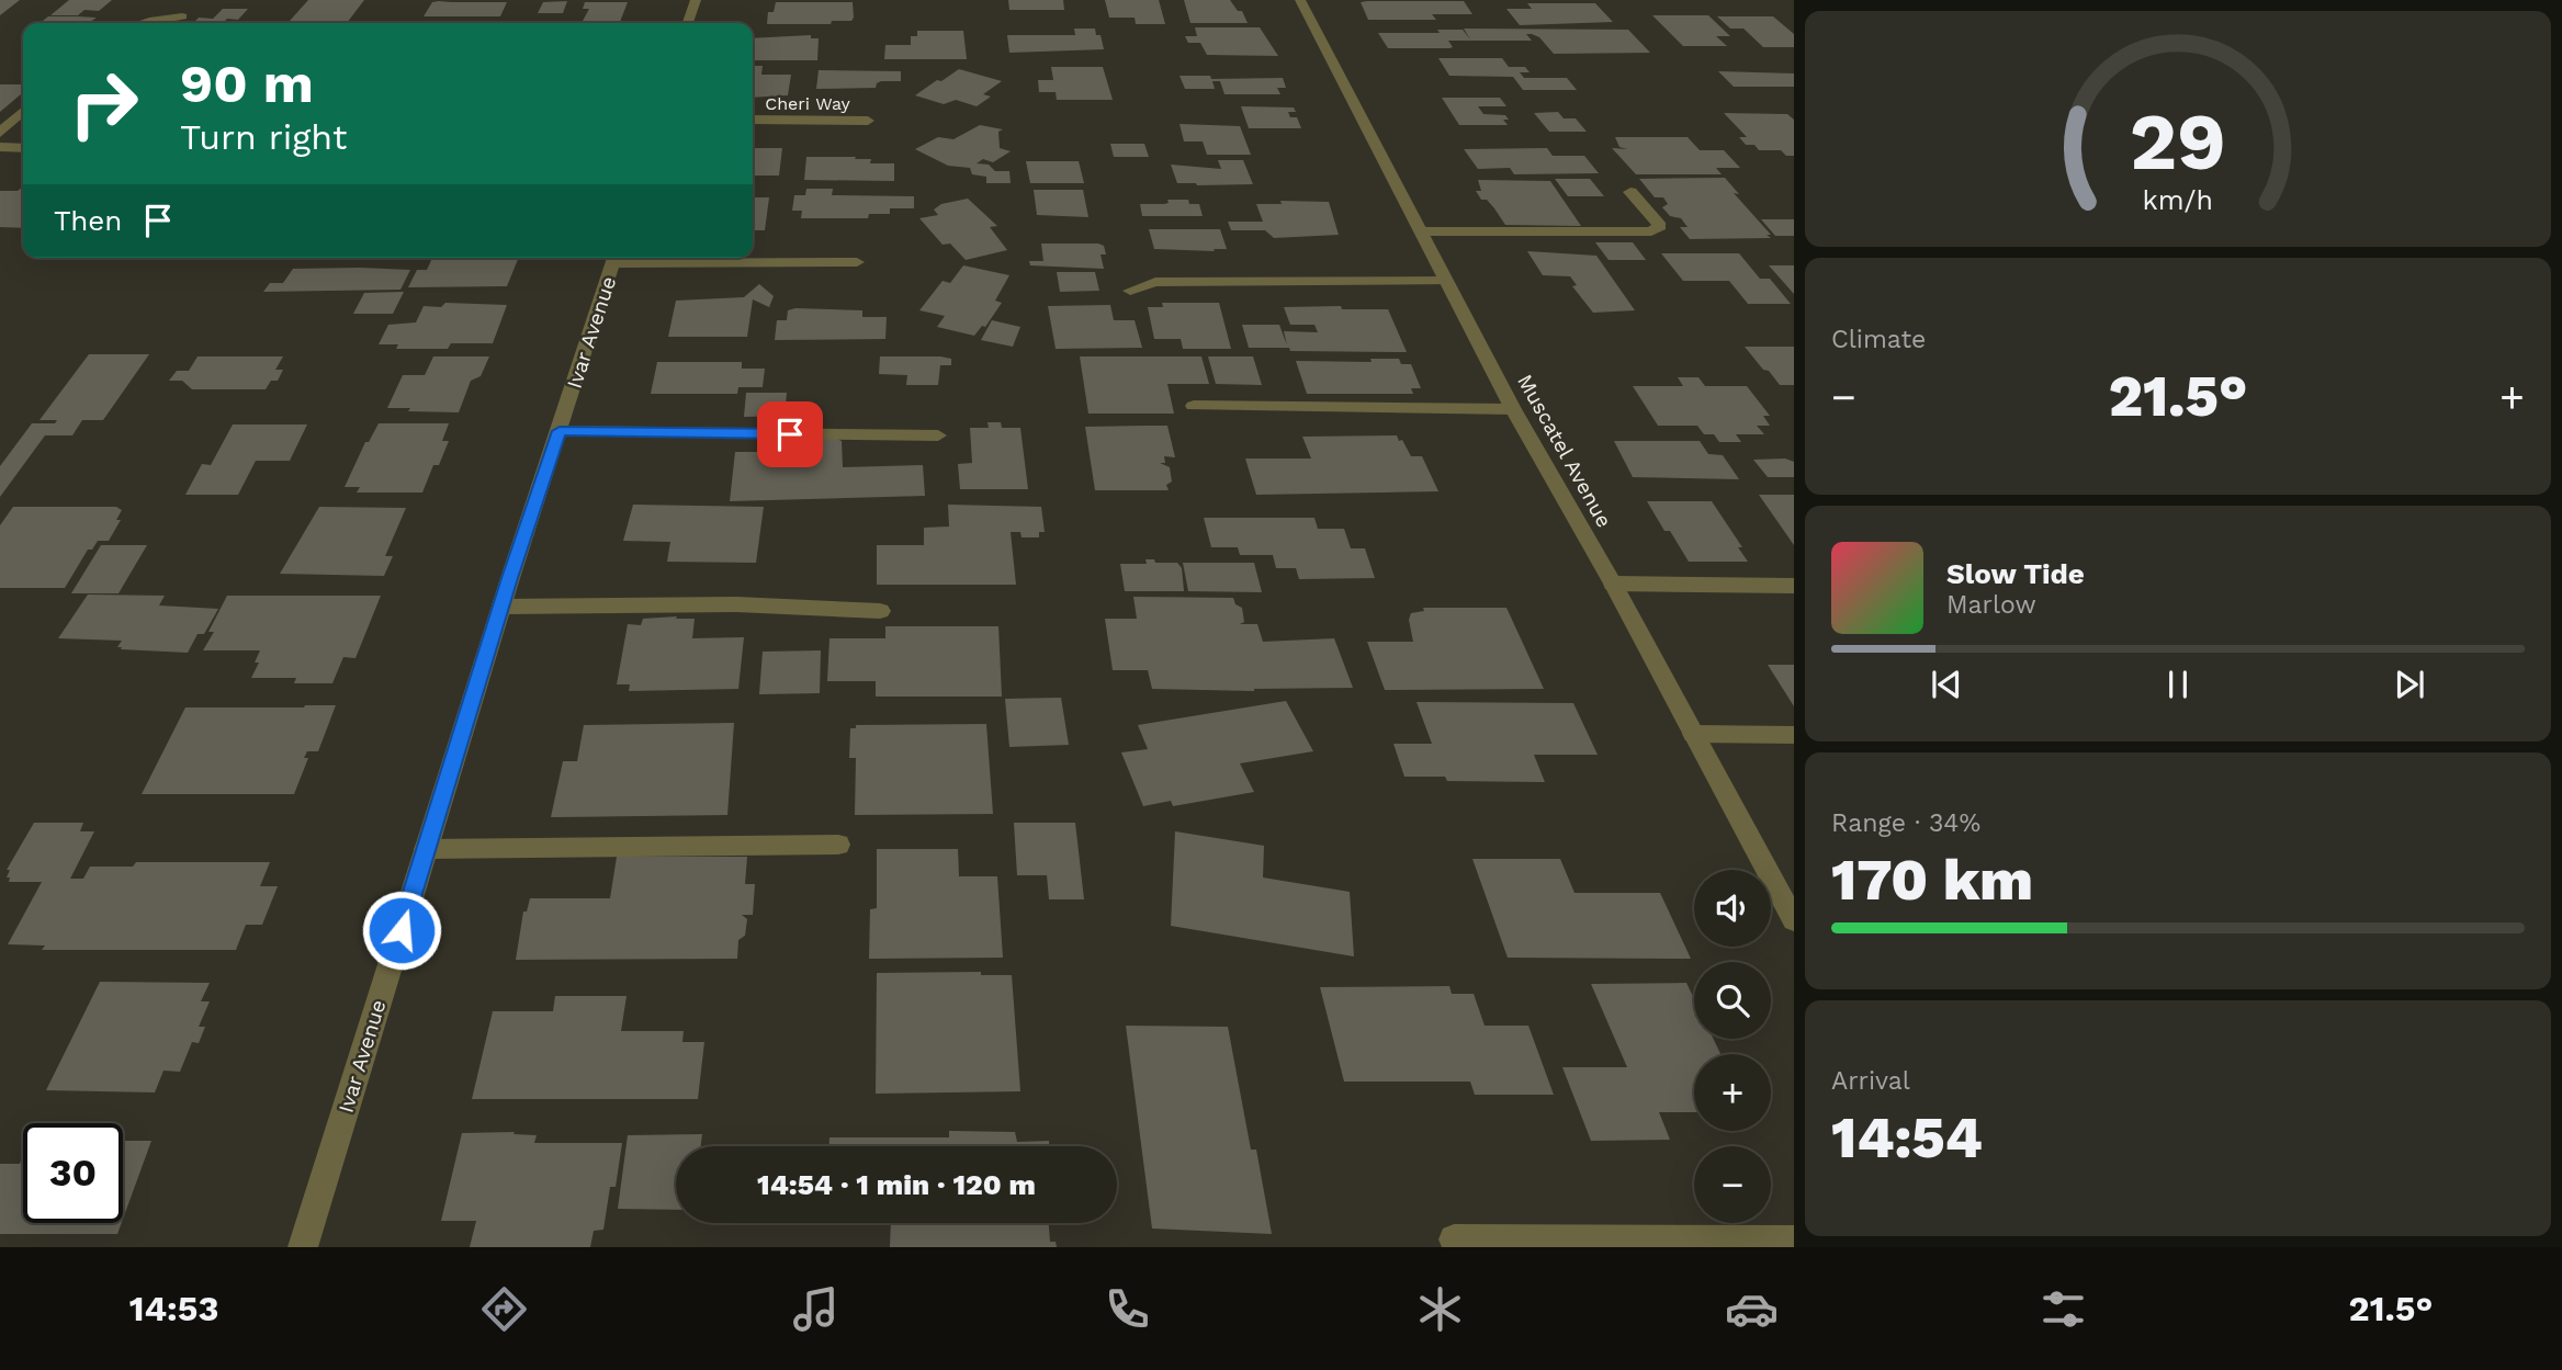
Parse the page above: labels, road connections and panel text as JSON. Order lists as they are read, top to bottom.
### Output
{
  "streets": {
    "street": ["Cheri Way", "Ivar Avenue", "Muscatel Avenue"]
  },
  "page": {
    "turn": ["90 m", "Turn right"],
    "then": "Then",
    "tile": [
      "Climate",
      ["Range · 34%", "170 km"],
      ["Arrival", "14:54"]
    ],
    "heat": ["−", "21.5°", "+"],
    "song": ["Slow Tide", "Marlow"],
    "map_buttons": ["+", "−"],
    "limit": "30",
    "trip": "14:54 · 1 min · 120 m",
    "tabs": ["14:53", "21.5°"],
    "gauge": ["29", "km/h"]
  }
}
